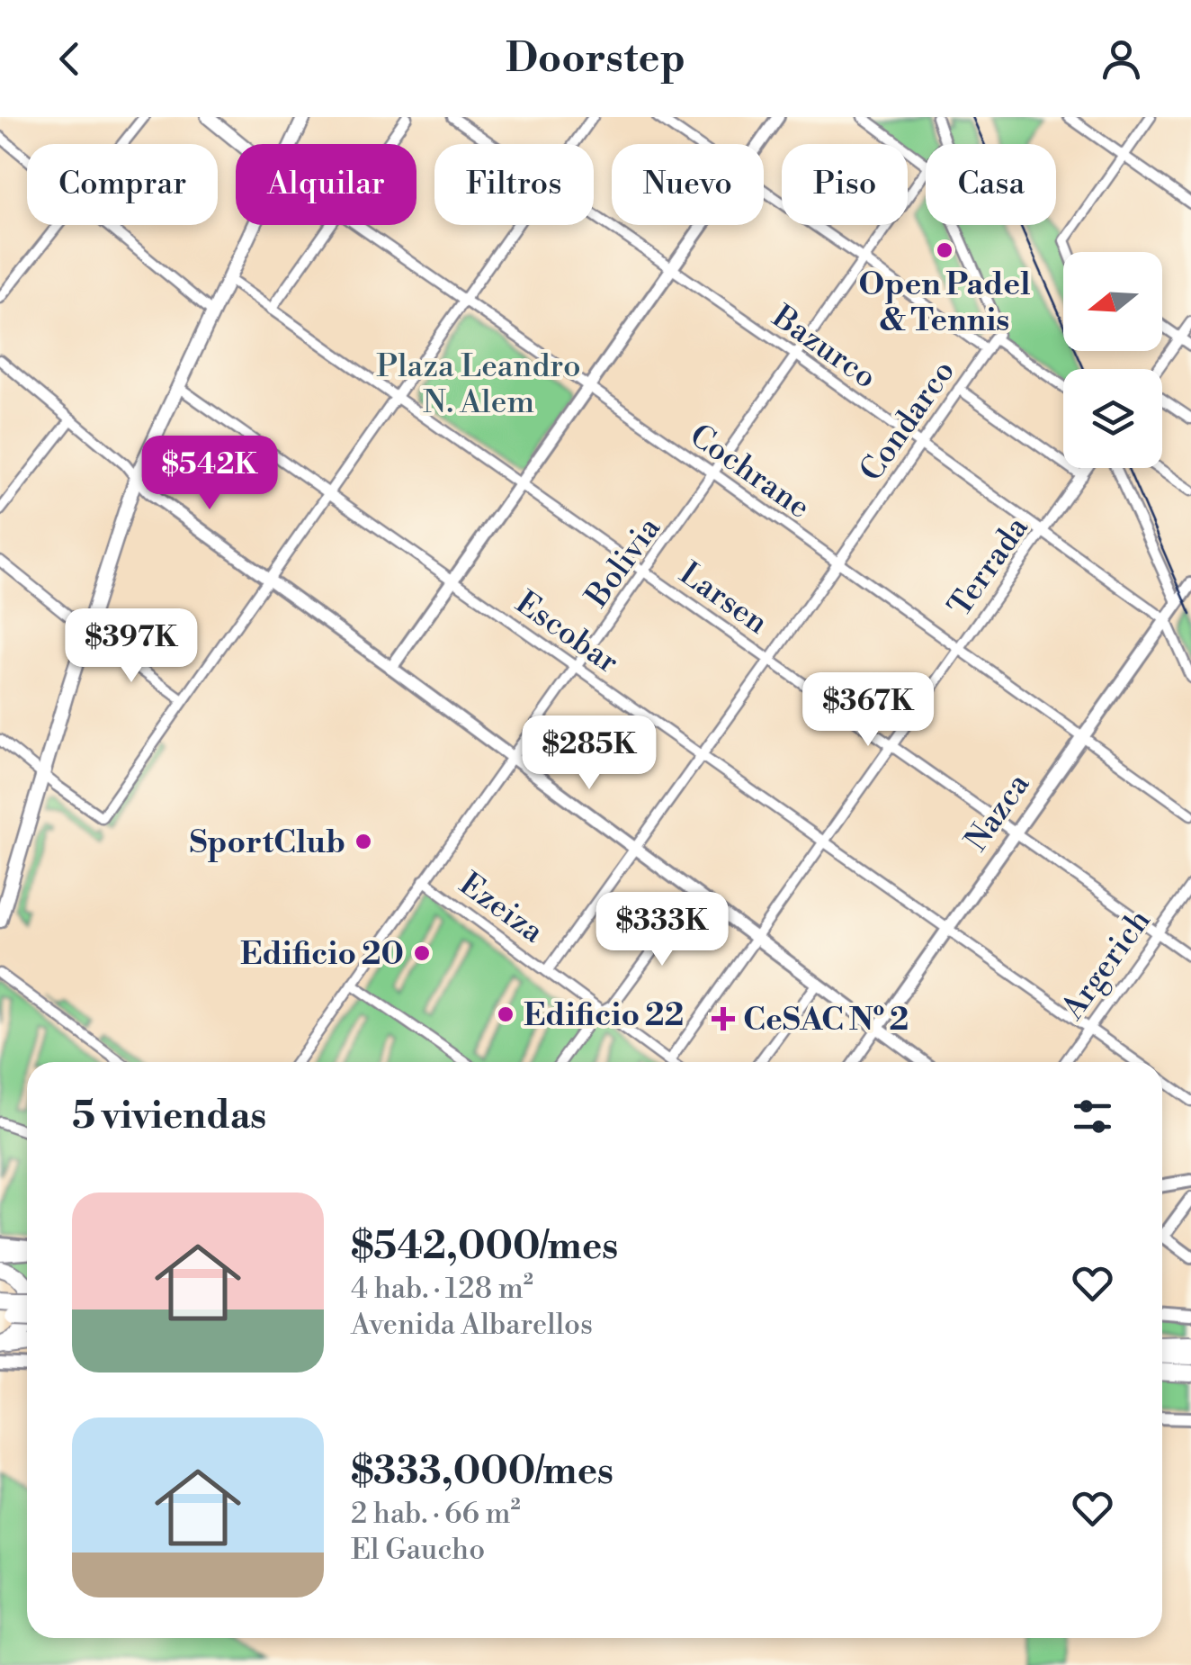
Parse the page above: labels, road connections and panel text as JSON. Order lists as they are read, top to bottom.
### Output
{
  "streets": {
    "street": [
      "Bazurco",
      "Condarco",
      "Cochrane",
      "Bolivia",
      "Terrada",
      "Larsen",
      "Escobar",
      "Nazca",
      "Ezeiza",
      "Argerich"
    ]
  },
  "crossings": [
    ["Bazurco", "Condarco"],
    ["Bazurco", "Bolivia"],
    ["Bazurco", "Terrada"],
    ["Bazurco", "Nazca"],
    ["Condarco", "Cochrane"],
    ["Condarco", "Larsen"],
    ["Condarco", "Escobar"],
    ["Condarco", "Ezeiza"],
    ["Cochrane", "Bolivia"],
    ["Cochrane", "Terrada"],
    ["Cochrane", "Nazca"],
    ["Bolivia", "Larsen"],
    ["Bolivia", "Escobar"],
    ["Bolivia", "Ezeiza"],
    ["Terrada", "Larsen"],
    ["Terrada", "Escobar"],
    ["Terrada", "Ezeiza"],
    ["Larsen", "Nazca"],
    ["Larsen", "Argerich"],
    ["Escobar", "Nazca"],
    ["Escobar", "Argerich"]
  ],
  "parks": ["Plaza Leandro N. Alem"],
  "places": {
    "other": [
      "Open Padel & Tennis",
      "SportClub",
      "Edificio 20",
      "Edificio 22"
    ],
    "health": ["CeSAC Nº 2"]
  },
  "north": "left",
  "page": {
    "header": "Doorstep",
    "chip": [
      "Comprar",
      "Alquilar",
      "Filtros",
      "Nuevo",
      "Piso",
      "Casa"
    ],
    "price": [
      "$542K",
      "$397K",
      "$367K",
      "$285K",
      "$333K"
    ],
    "heading": "5 viviendas",
    "list": [
      {
        "name": "$542,000/mes",
        "note": "4 hab. · 128 m² · Avenida Albarellos"
      },
      {
        "name": "$333,000/mes",
        "note": "2 hab. · 66 m² · El Gaucho"
      }
    ]
  }
}
